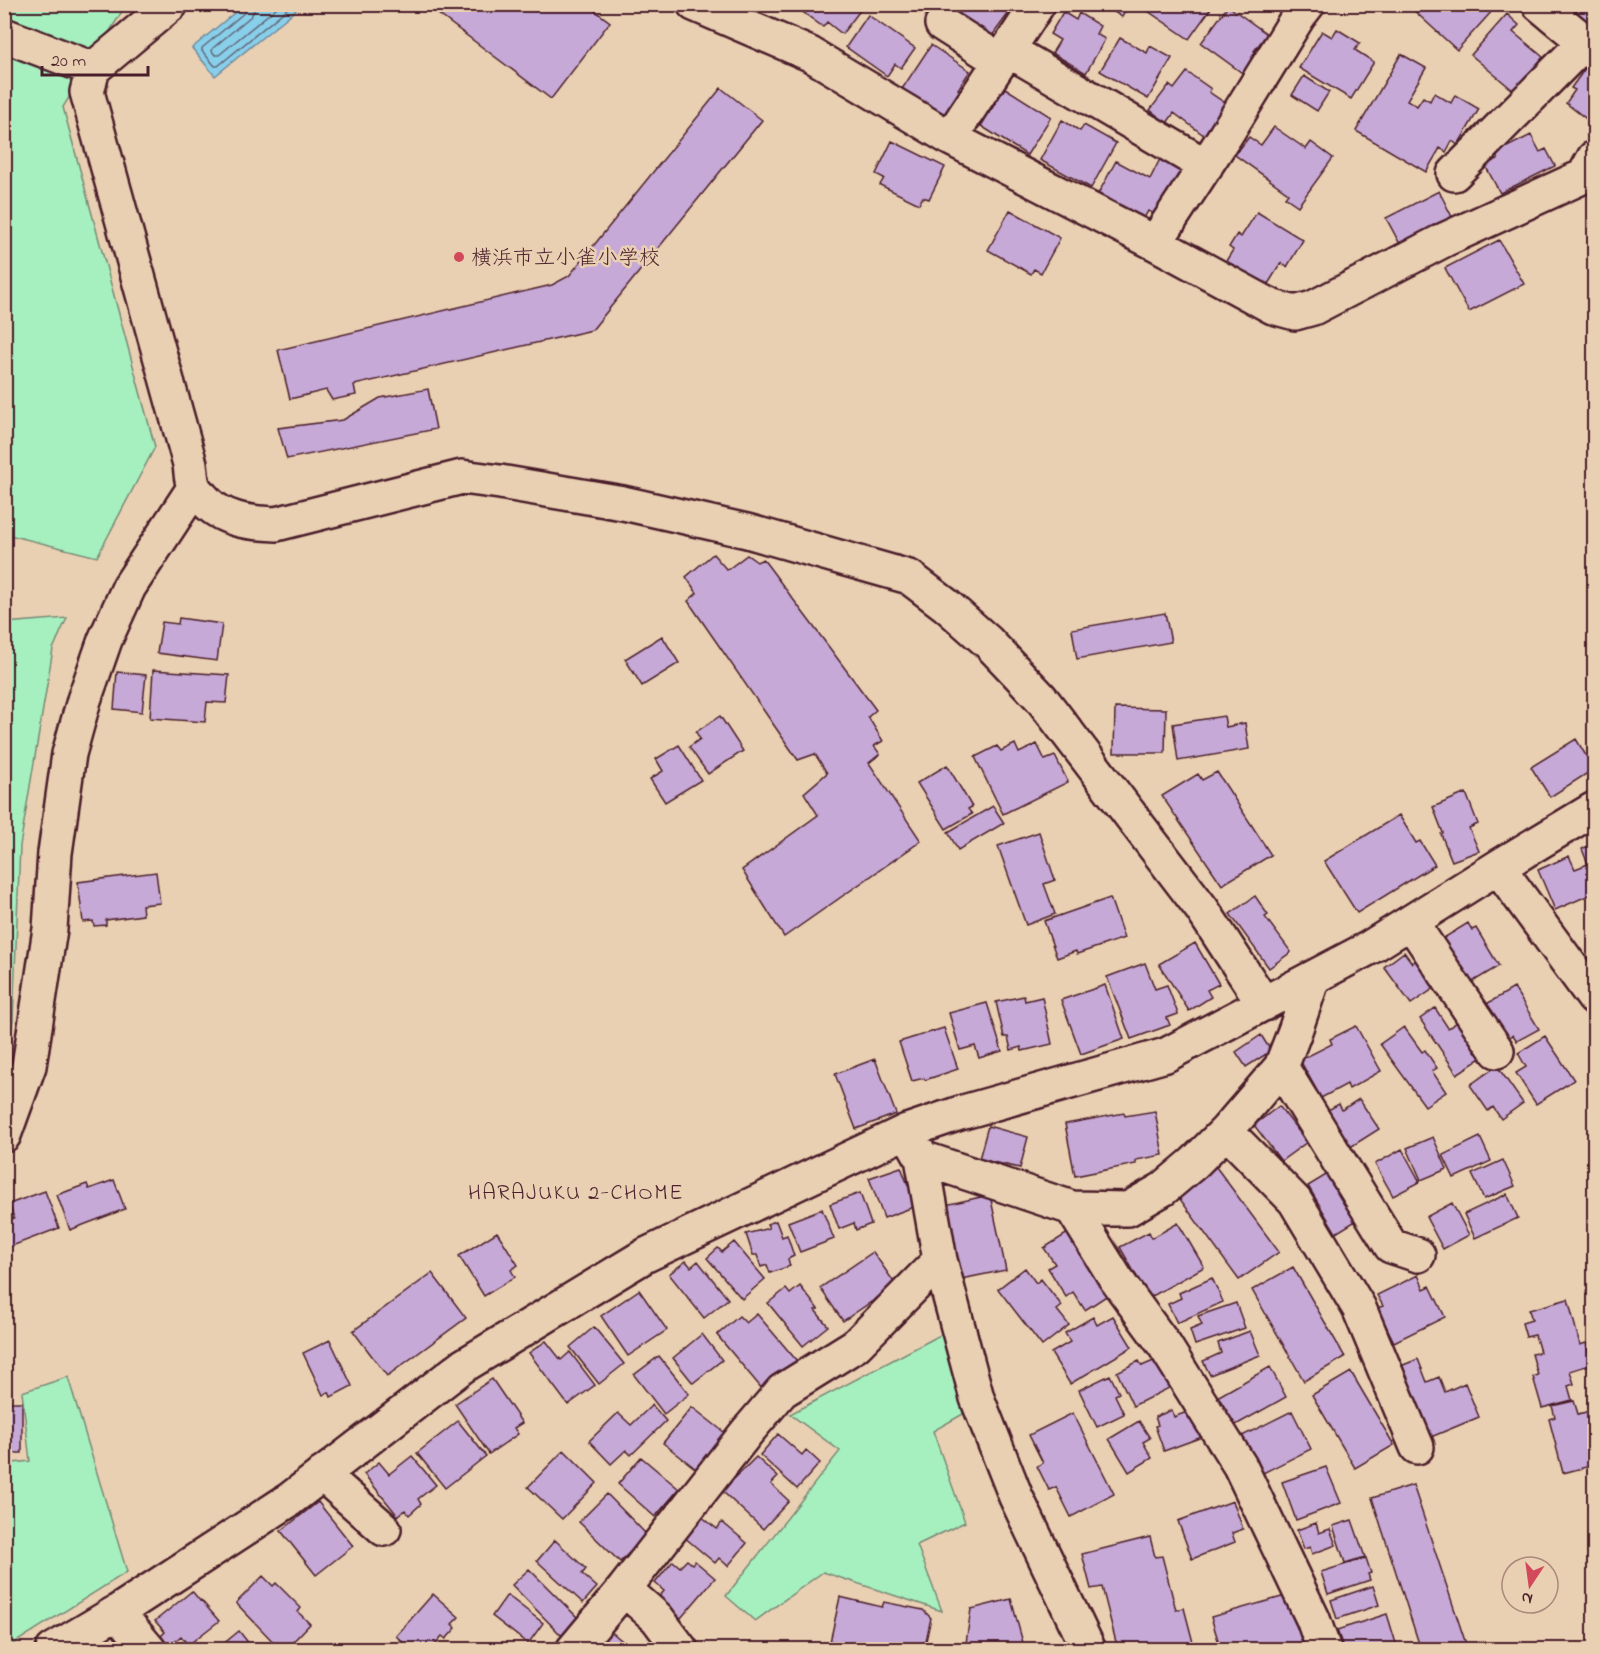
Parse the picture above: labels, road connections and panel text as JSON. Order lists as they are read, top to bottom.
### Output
{
  "districts": ["HARAJUKU 2-CHOME"],
  "places": ["横浜市立小雀小学校"],
  "scale_bar": "20 m",
  "north": "bottom"
}
